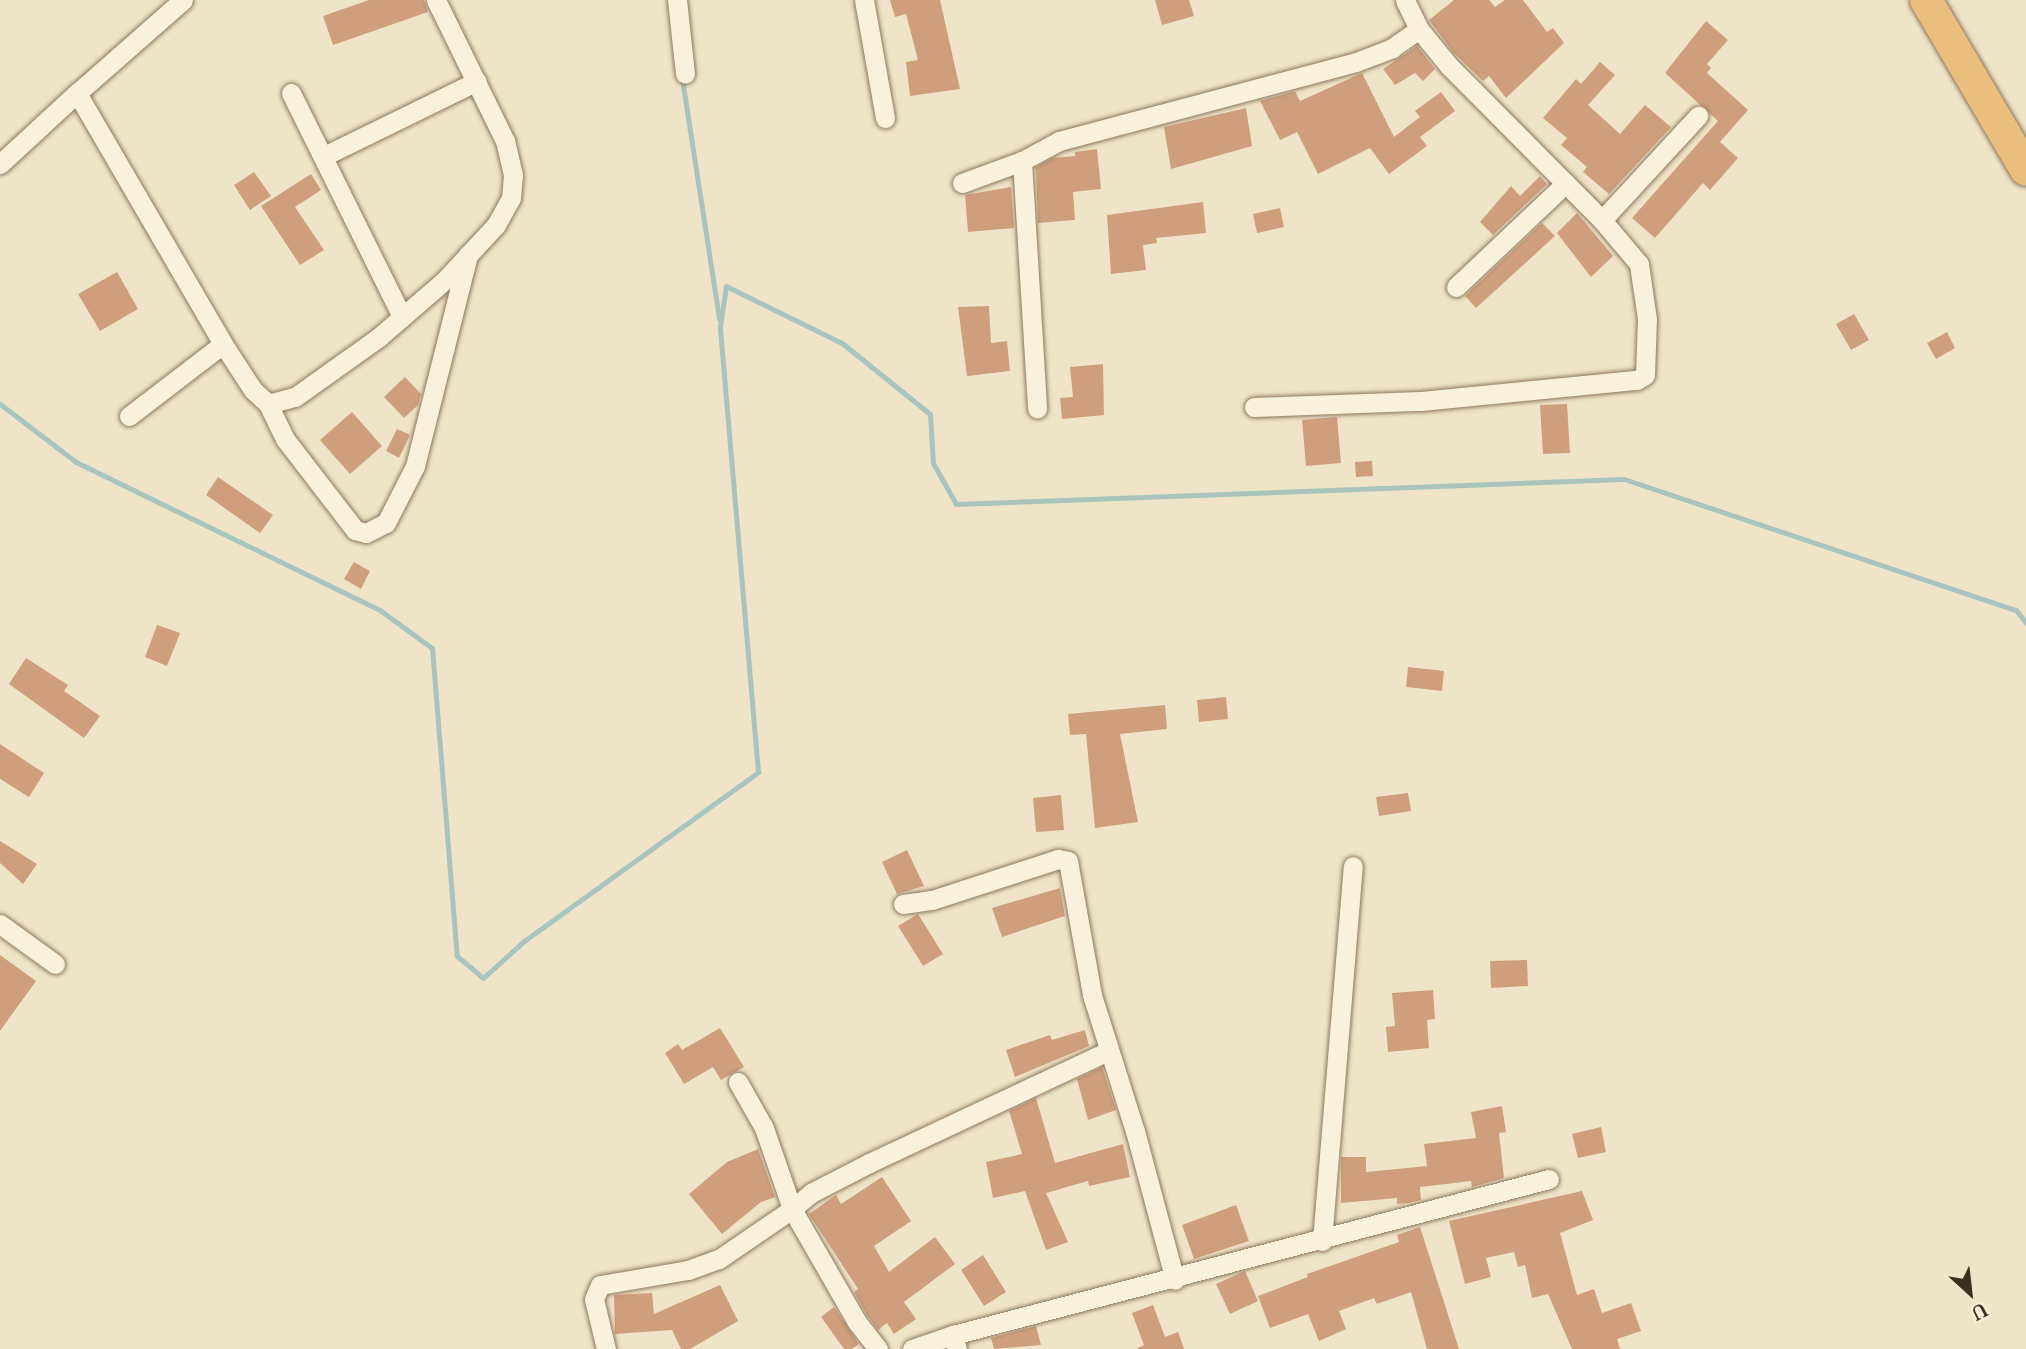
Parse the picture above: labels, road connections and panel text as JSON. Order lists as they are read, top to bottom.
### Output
{
  "north": "bottom right"
}
